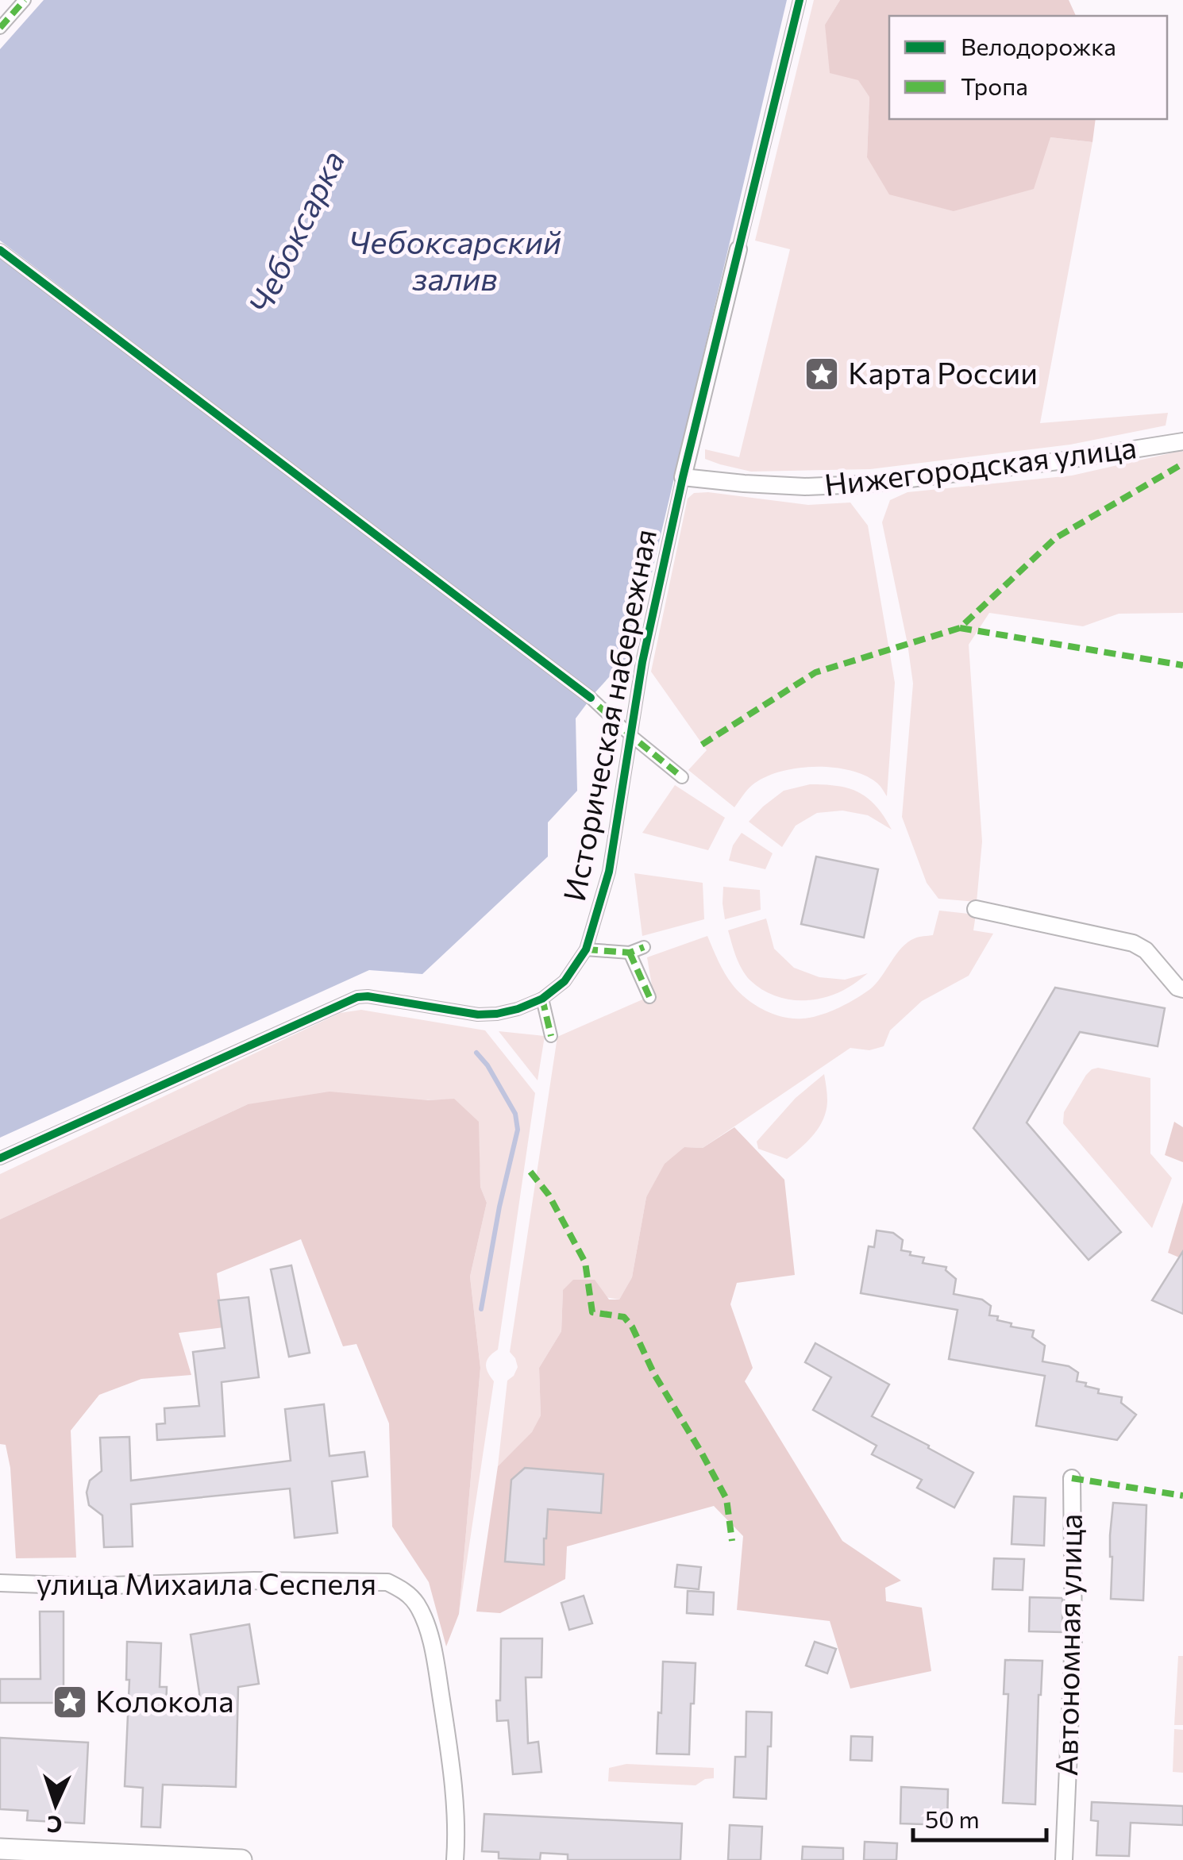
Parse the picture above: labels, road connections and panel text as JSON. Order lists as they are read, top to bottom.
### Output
{
  "streets": {
    "street": [
      "Нижегородская улица",
      "Историческая набережная",
      "улица Михаила Сеспеля",
      "Автономная улица"
    ]
  },
  "crossings": [
    ["Нижегородская улица", "Историческая набережная"]
  ],
  "water": ["Чебоксарка", "Чебоксарский залив"],
  "places": {
    "place": ["Карта России", "Колокола"]
  },
  "legend": ["Велодорожка", "Тропа"],
  "scale_bar": "50 m",
  "north": "bottom"
}
